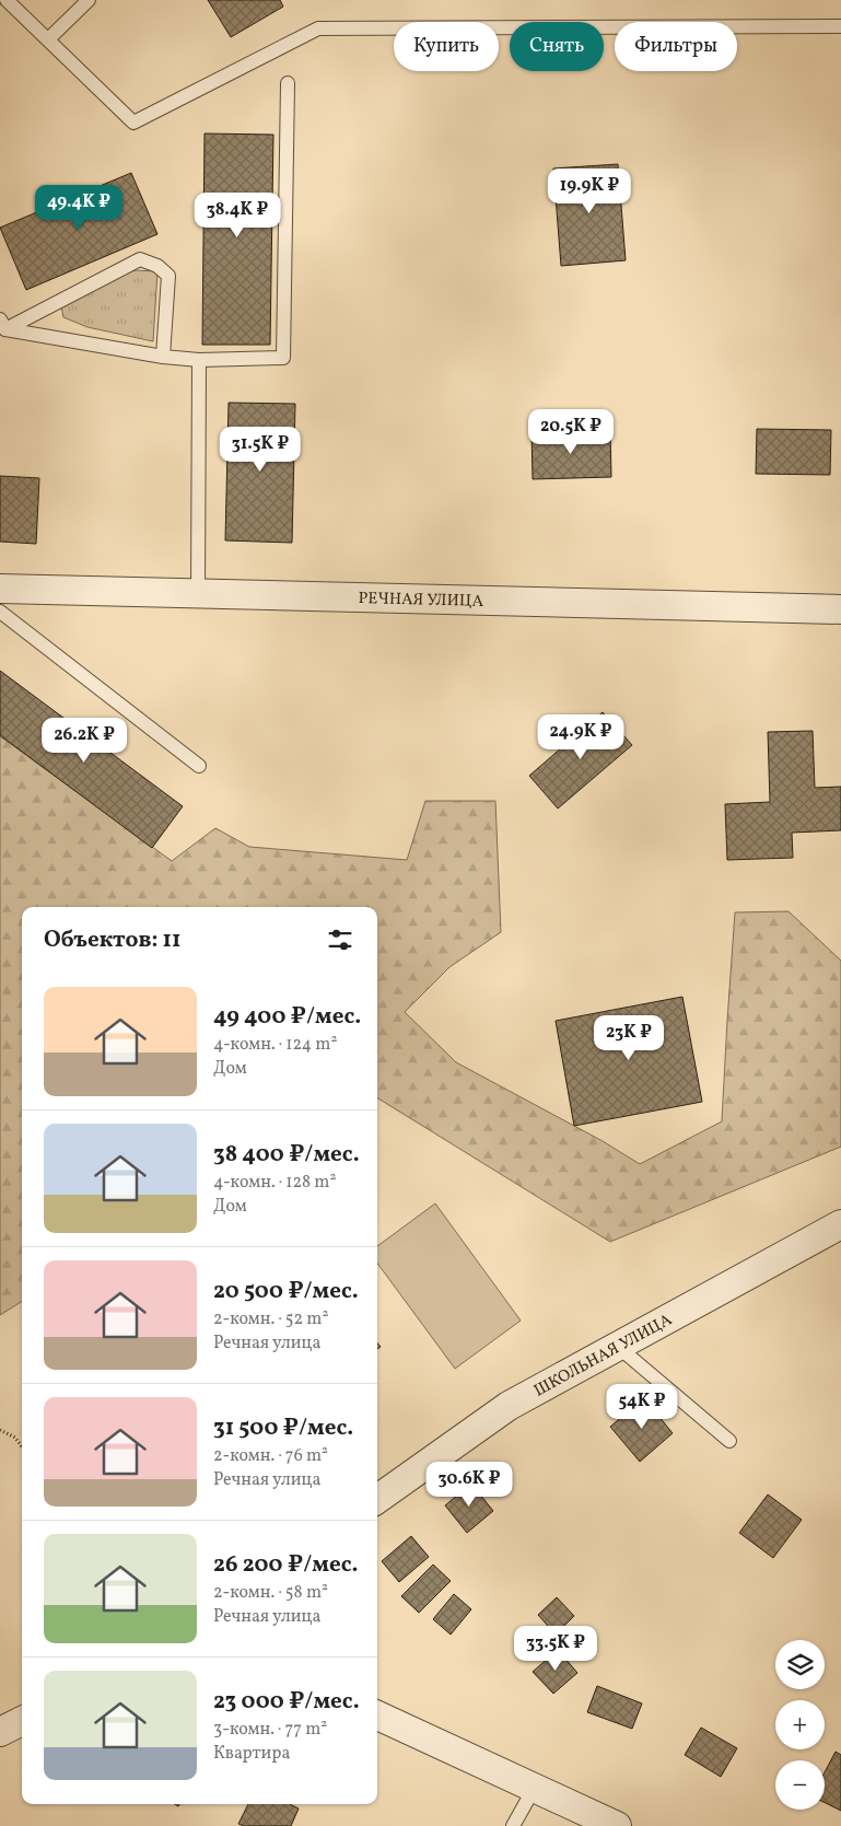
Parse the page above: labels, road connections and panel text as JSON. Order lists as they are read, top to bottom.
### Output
{
  "streets": {
    "street": ["РЕЧНАЯ УЛИЦА", "ШКОЛЬНАЯ УЛИЦА"]
  },
  "page": {
    "chip": ["Купить", "Снять", "Фильтры"],
    "price": [
      "19.9K ₽",
      "49.4K ₽",
      "38.4K ₽",
      "20.5K ₽",
      "31.5K ₽",
      "24.9K ₽",
      "26.2K ₽",
      "23K ₽",
      "54K ₽",
      "30.6K ₽",
      "33.5K ₽"
    ],
    "heading": "Объектов: 11",
    "list": [
      {
        "name": "49 400 ₽/мес.",
        "note": "4-комн. · 124 m² · Дом"
      },
      {
        "name": "38 400 ₽/мес.",
        "note": "4-комн. · 128 m² · Дом"
      },
      {
        "name": "20 500 ₽/мес.",
        "note": "2-комн. · 52 m² · Речная улица"
      },
      {
        "name": "31 500 ₽/мес.",
        "note": "2-комн. · 76 m² · Речная улица"
      },
      {
        "name": "26 200 ₽/мес.",
        "note": "2-комн. · 58 m² · Речная улица"
      },
      {
        "name": "23 000 ₽/мес.",
        "note": "3-комн. · 77 m² · Квартира"
      }
    ],
    "map_buttons": ["+", "−"]
  }
}
